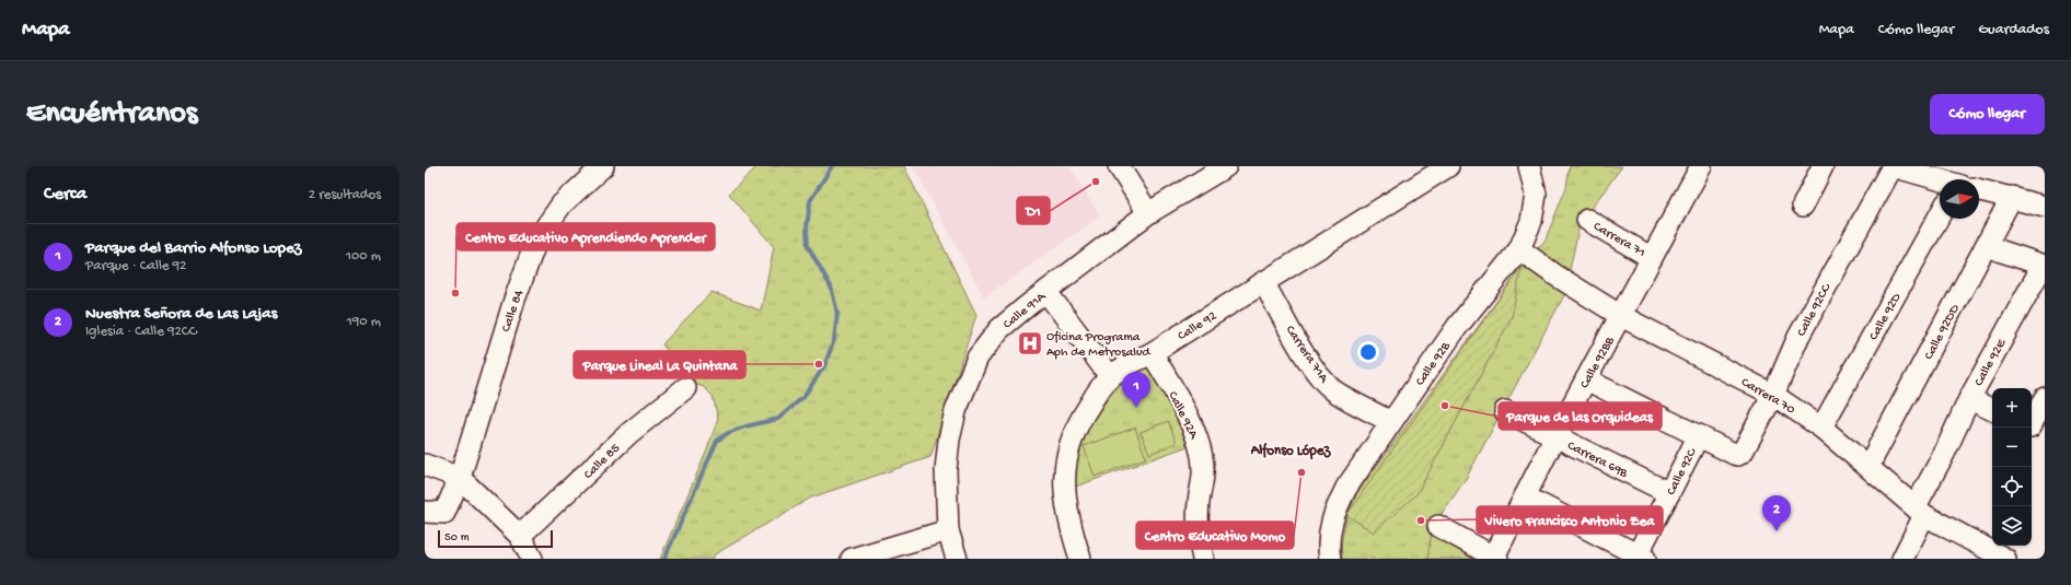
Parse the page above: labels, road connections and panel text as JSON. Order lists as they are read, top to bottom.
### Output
{
  "streets": {
    "street": [
      "Carrera 71",
      "Calle 91A",
      "Calle 92CC",
      "Calle 84",
      "Calle 92D",
      "Calle 92",
      "Calle 92DD",
      "Carrera 71A",
      "Calle 92BB",
      "Calle 92E",
      "Calle 92B",
      "Carrera 70",
      "Calle 92A",
      "Carrera 69B",
      "Calle 85",
      "Calle 92C"
    ]
  },
  "crossings": [
    ["Carrera 71", "Calle 92BB"],
    ["Calle 92CC", "Carrera 70"],
    ["Calle 92CC", "Calle 92C"],
    ["Calle 92D", "Carrera 70"],
    ["Calle 92", "Carrera 71A"],
    ["Calle 92", "Calle 92A"],
    ["Calle 92DD", "Carrera 70"],
    ["Carrera 71A", "Calle 92B"],
    ["Calle 92BB", "Carrera 70"],
    ["Calle 92BB", "Carrera 69B"],
    ["Calle 92E", "Carrera 70"],
    ["Calle 92B", "Carrera 70"],
    ["Carrera 69B", "Calle 92C"]
  ],
  "districts": ["Alfonso López"],
  "places": {
    "other": [
      "D1",
      "Centro Educativo Aprendiendo Aprender",
      "Parque Lineal La Quintana",
      "Parque de las Orquideas",
      "Centro Educativo Momo",
      "Vivero Francisco Antonio Zea"
    ],
    "hospital": ["Oficina Programa Aph de Metrosalud"]
  },
  "scale_bar": "50 m",
  "north": "right",
  "page": {
    "header": "Mapa",
    "nav": ["Mapa", "Cómo llegar", "Guardados"],
    "buttons": "Cómo llegar",
    "title": "Encuéntranos",
    "heading": ["Cerca", "2 resultados"],
    "list": [
      {
        "mark": "1",
        "name": "Parque del Barrio Alfonso Lopez",
        "note": "Parque · Calle 92",
        "value": "100 m"
      },
      {
        "mark": "2",
        "name": "Nuestra Señora de Las Lajas",
        "note": "Iglesia · Calle 92CC",
        "value": "190 m"
      }
    ],
    "pins": ["1", "2"],
    "map_buttons": ["+", "−"],
    "scale": "50 m"
  }
}
